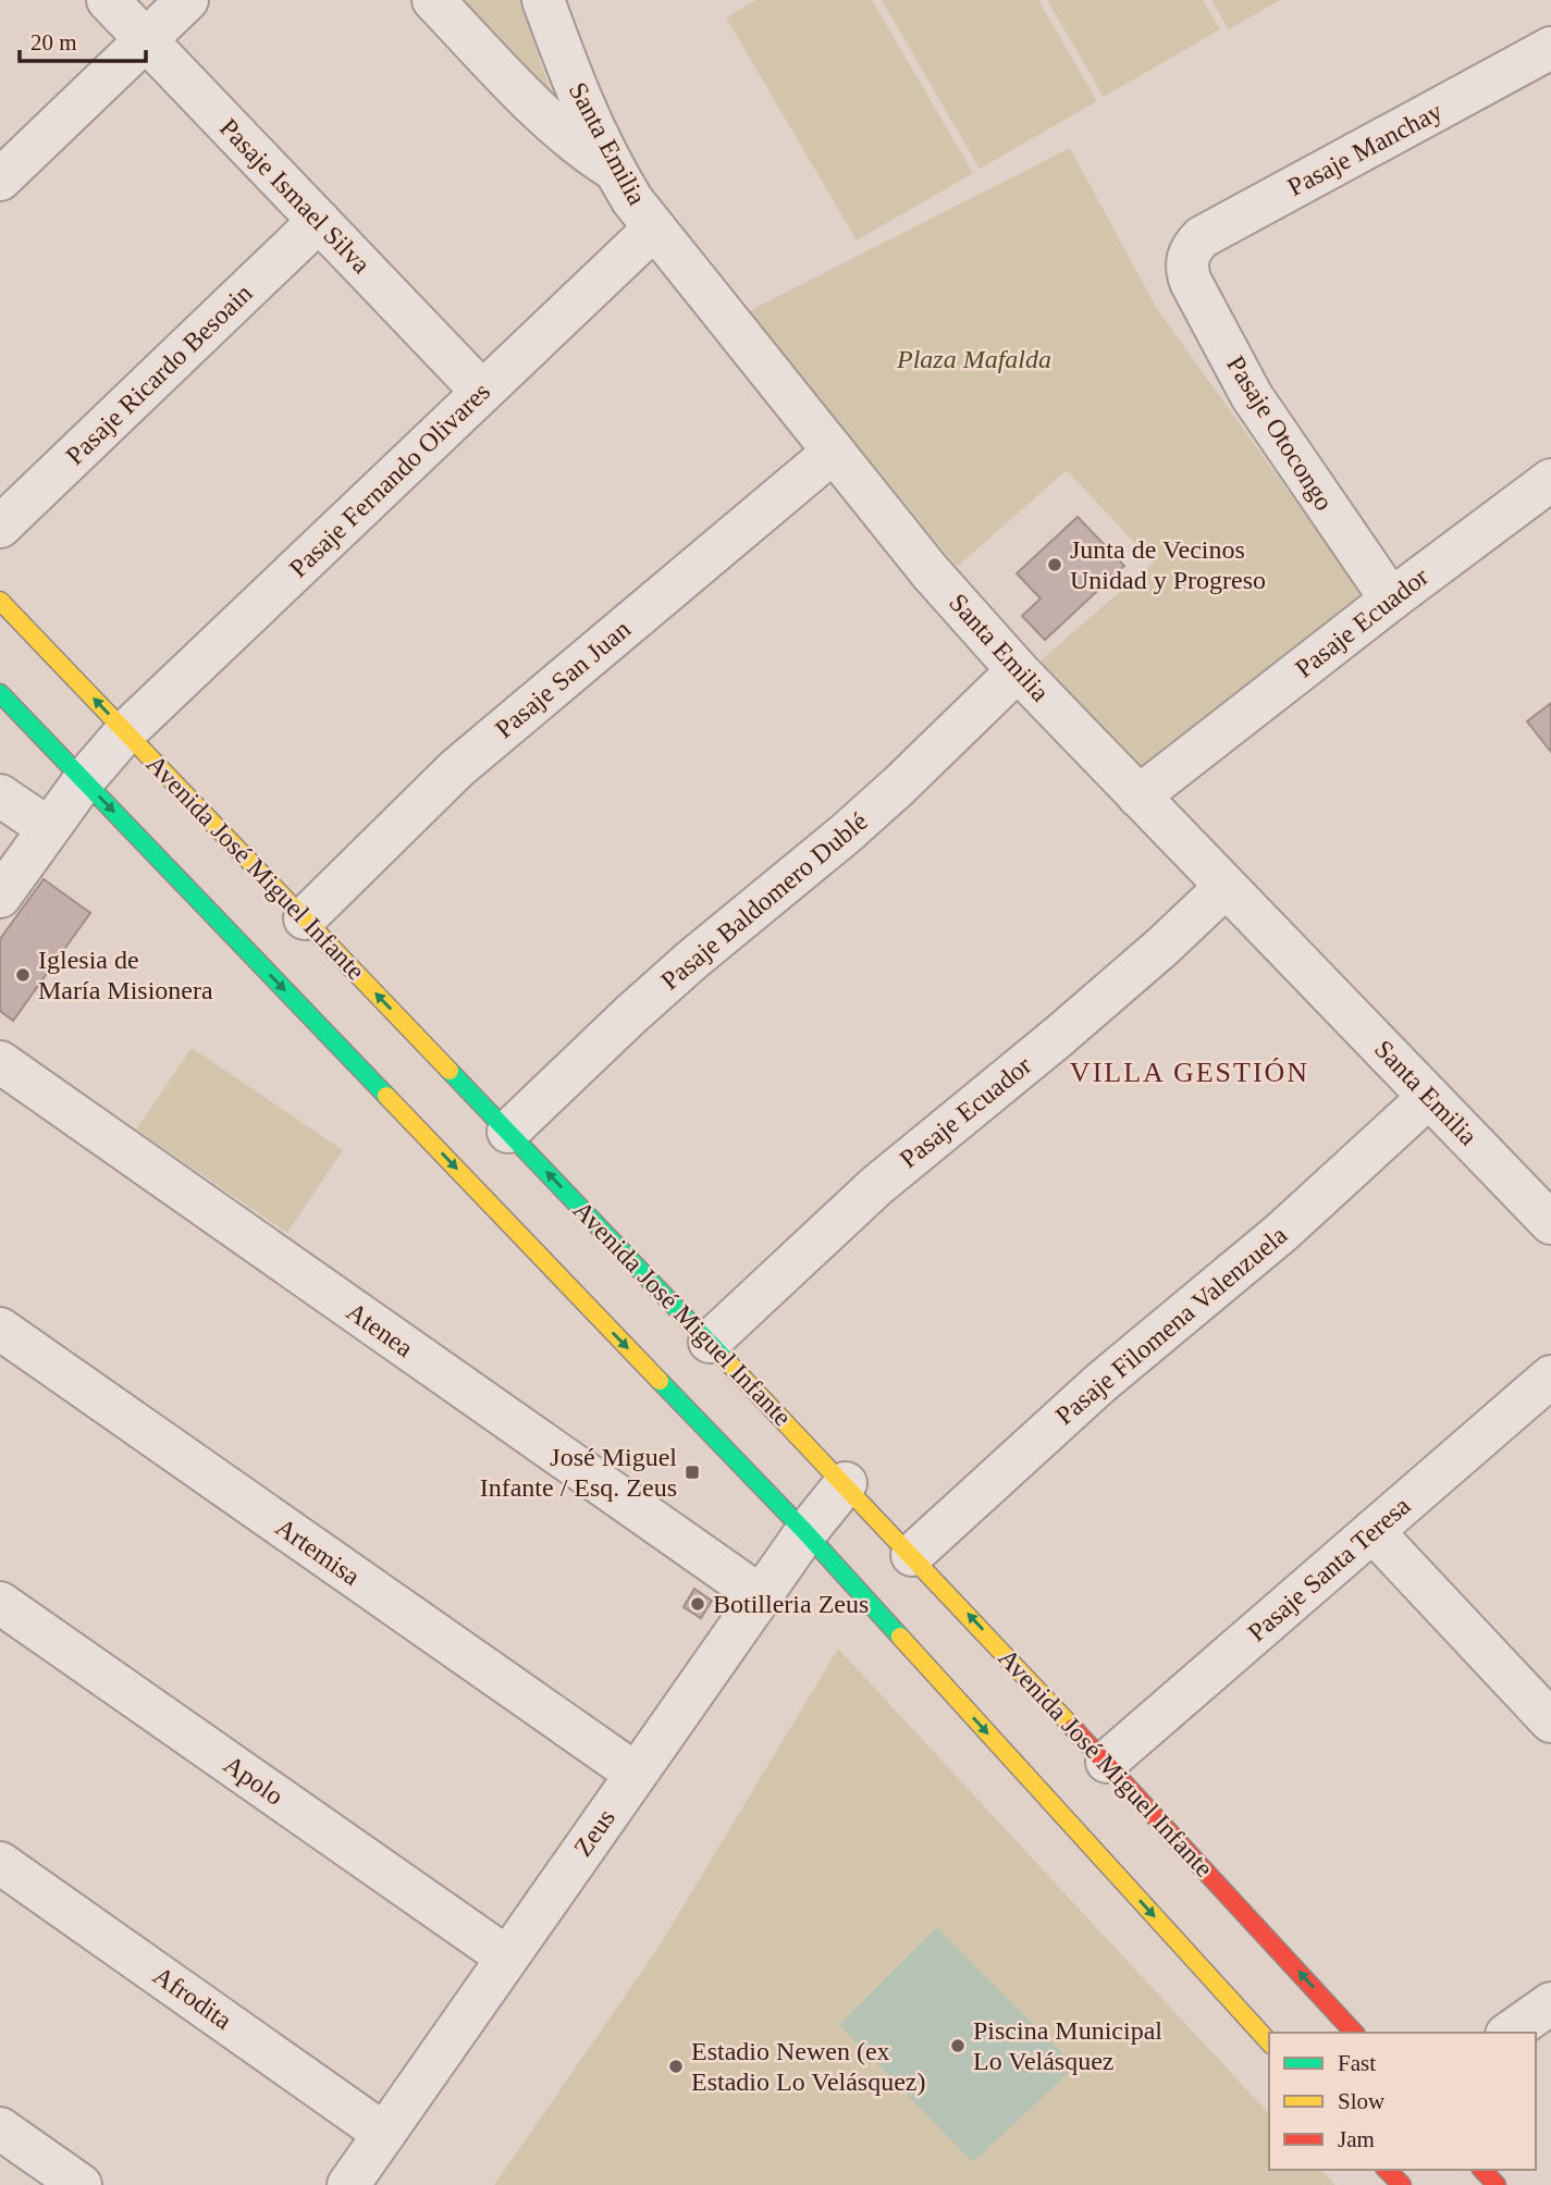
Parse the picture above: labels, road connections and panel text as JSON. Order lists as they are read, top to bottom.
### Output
{
  "streets": {
    "main road": ["Avenida José Miguel Infante"],
    "street": [
      "Santa Emilia",
      "Pasaje Manchay",
      "Pasaje Ismael Silva",
      "Pasaje Ricardo Besoain",
      "Pasaje Otocongo",
      "Pasaje Fernando Olivares",
      "Pasaje Ecuador",
      "Pasaje San Juan",
      "Pasaje Baldomero Dublé",
      "Pasaje Filomena Valenzuela",
      "Atenea",
      "Artemisa",
      "Pasaje Santa Teresa",
      "Apolo",
      "Zeus",
      "Afrodita"
    ]
  },
  "crossings": [
    ["Santa Emilia", "Pasaje Fernando Olivares"],
    ["Santa Emilia", "Pasaje Ecuador"],
    ["Santa Emilia", "Pasaje San Juan"],
    ["Santa Emilia", "Pasaje Baldomero Dublé"],
    ["Santa Emilia", "Pasaje Filomena Valenzuela"],
    ["Pasaje Manchay", "Pasaje Otocongo"],
    ["Pasaje Ismael Silva", "Pasaje Ricardo Besoain"],
    ["Pasaje Ismael Silva", "Pasaje Fernando Olivares"],
    ["Pasaje Otocongo", "Pasaje Ecuador"],
    ["Pasaje Fernando Olivares", "Avenida José Miguel Infante"],
    ["Pasaje Ecuador", "Avenida José Miguel Infante"],
    ["Pasaje San Juan", "Avenida José Miguel Infante"],
    ["Avenida José Miguel Infante", "Pasaje Baldomero Dublé"],
    ["Avenida José Miguel Infante", "Pasaje Filomena Valenzuela"],
    ["Avenida José Miguel Infante", "Pasaje Santa Teresa"],
    ["Avenida José Miguel Infante", "Zeus"],
    ["Atenea", "Zeus"],
    ["Artemisa", "Zeus"],
    ["Apolo", "Zeus"],
    ["Zeus", "Afrodita"]
  ],
  "districts": ["VILLA GESTIÓN"],
  "parks": ["Plaza Mafalda"],
  "places": {
    "other": [
      "Junta de Vecinos Unidad y Progreso",
      "Iglesia de María Misionera",
      "Botilleria Zeus",
      "Piscina Municipal Lo Velásquez",
      "Estadio Newen (ex Estadio Lo Velásquez)"
    ],
    "transit": ["José Miguel Infante / Esq. Zeus"]
  },
  "legend": ["Fast", "Slow", "Jam"],
  "scale_bar": "20 m"
}
